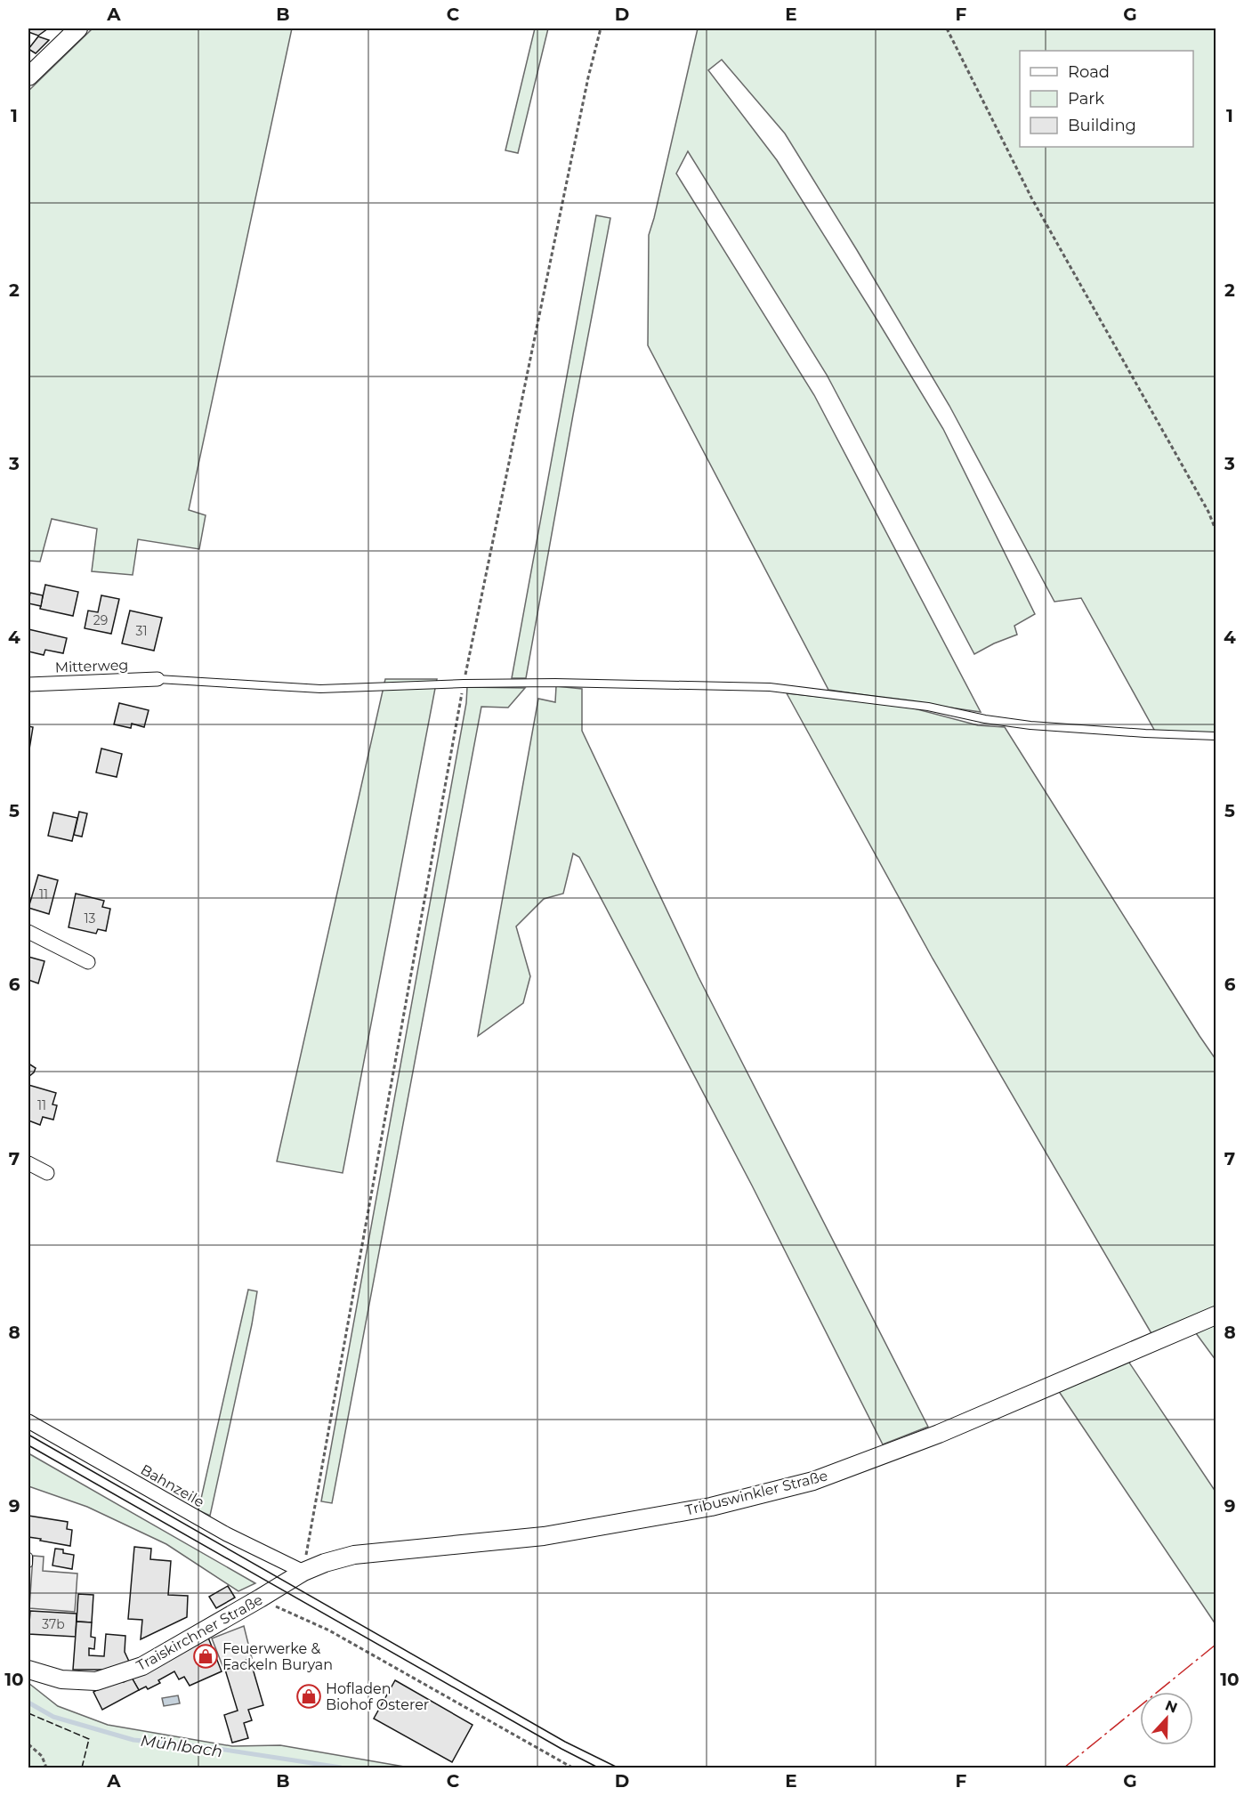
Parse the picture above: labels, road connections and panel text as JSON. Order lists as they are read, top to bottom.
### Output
{
  "streets": {
    "street": [
      "Mitterweg",
      "Bahnzeile",
      "Tribuswinkler Straße",
      "Traiskirchner Straße"
    ]
  },
  "crossings": [
    ["Bahnzeile", "Tribuswinkler Straße"],
    ["Bahnzeile", "Traiskirchner Straße"],
    ["Tribuswinkler Straße", "Traiskirchner Straße"]
  ],
  "water": ["Mühlbach"],
  "places": {
    "shop": ["Feuerwerke & Fackeln Buryan", "Hofladen Biohof Osterer"]
  },
  "house_numbers": [
    "29",
    "31",
    "11",
    "13",
    "11",
    "37b"
  ],
  "legend": ["Road", "Park", "Building"],
  "north": "top",
  "grid": {
    "columns": [
      "A",
      "B",
      "C",
      "D",
      "E",
      "F",
      "G"
    ],
    "rows": [
      "1",
      "2",
      "3",
      "4",
      "5",
      "6",
      "7",
      "8",
      "9",
      "10"
    ]
  }
}
